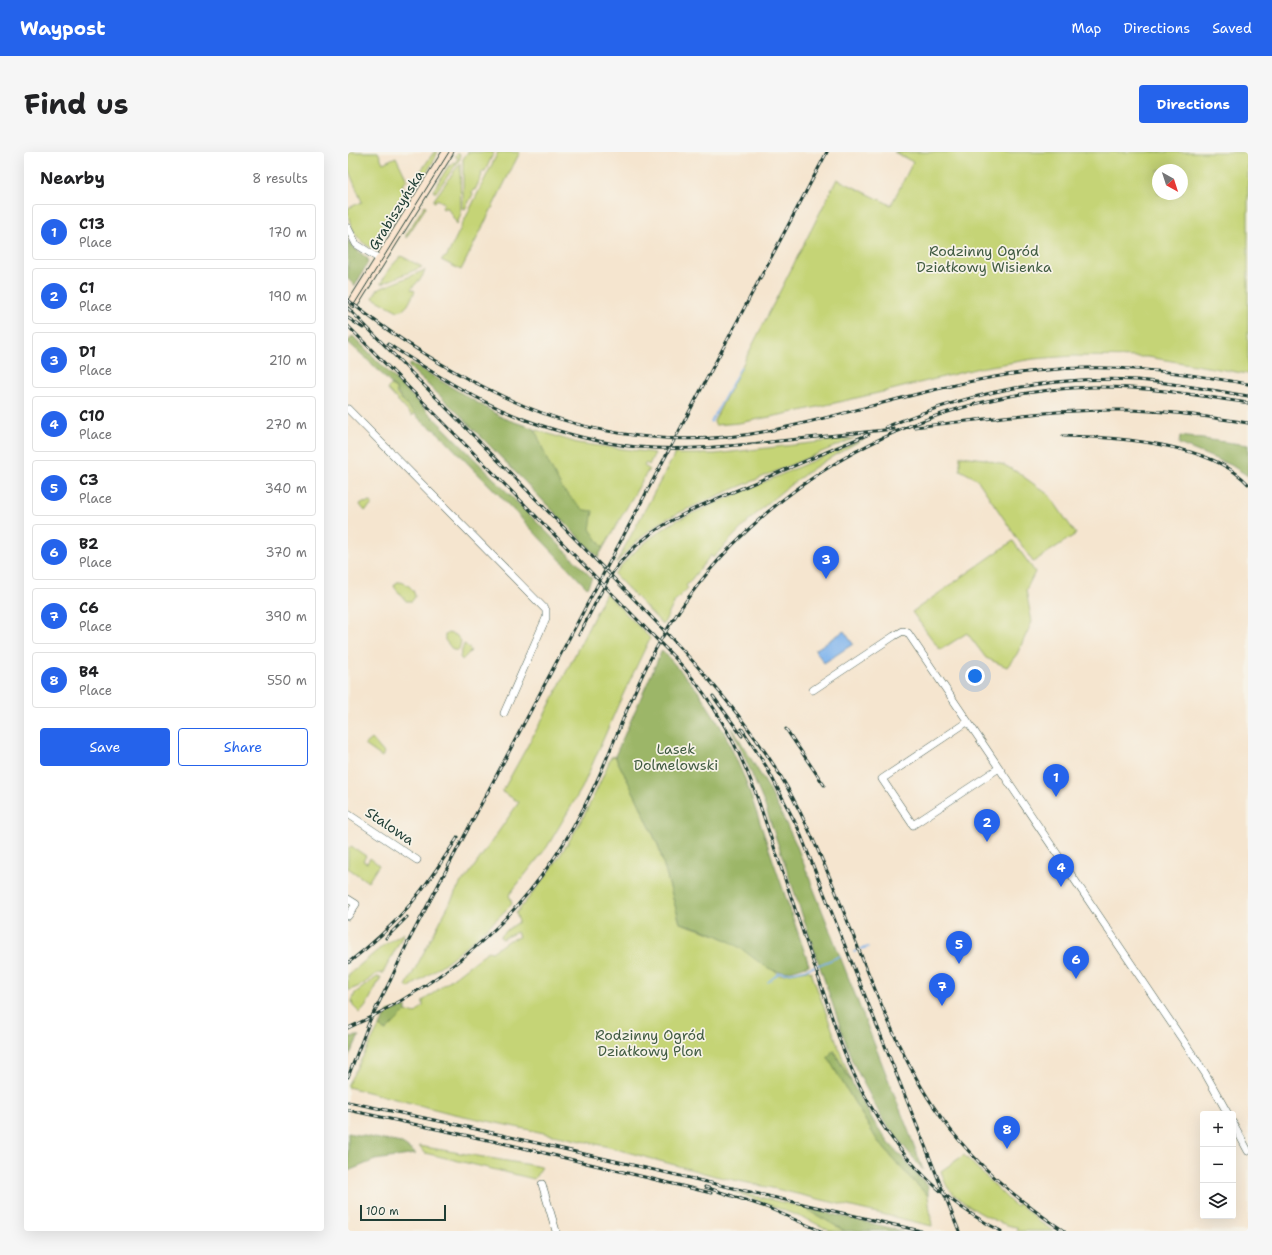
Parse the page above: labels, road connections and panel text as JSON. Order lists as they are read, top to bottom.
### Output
{
  "streets": {
    "main road": ["Grabiszyńska"],
    "street": ["Stalowa"]
  },
  "parks": ["Rodzinny Ogród Działkowy Wisienka", "Lasek Dolmelowski", "Rodzinny Ogród Działkowy Plon"],
  "scale_bar": "100 m",
  "north": "bottom right",
  "page": {
    "header": "Waypost",
    "nav": ["Map", "Directions", "Saved"],
    "title": "Find us",
    "buttons": [
      "Directions",
      ["Save", "Share"]
    ],
    "heading": ["Nearby", "8 results"],
    "list": [
      {
        "mark": "1",
        "name": "C13",
        "note": "Place",
        "value": "170 m"
      },
      {
        "mark": "2",
        "name": "C1",
        "note": "Place",
        "value": "190 m"
      },
      {
        "mark": "3",
        "name": "D1",
        "note": "Place",
        "value": "210 m"
      },
      {
        "mark": "4",
        "name": "C10",
        "note": "Place",
        "value": "270 m"
      },
      {
        "mark": "5",
        "name": "C3",
        "note": "Place",
        "value": "340 m"
      },
      {
        "mark": "6",
        "name": "B2",
        "note": "Place",
        "value": "370 m"
      },
      {
        "mark": "7",
        "name": "C6",
        "note": "Place",
        "value": "390 m"
      },
      {
        "mark": "8",
        "name": "B4",
        "note": "Place",
        "value": "550 m"
      }
    ],
    "pins": [
      "3",
      "1",
      "2",
      "4",
      "5",
      "6",
      "7",
      "8"
    ],
    "map_buttons": ["+", "−"],
    "scale": "100 m"
  }
}
